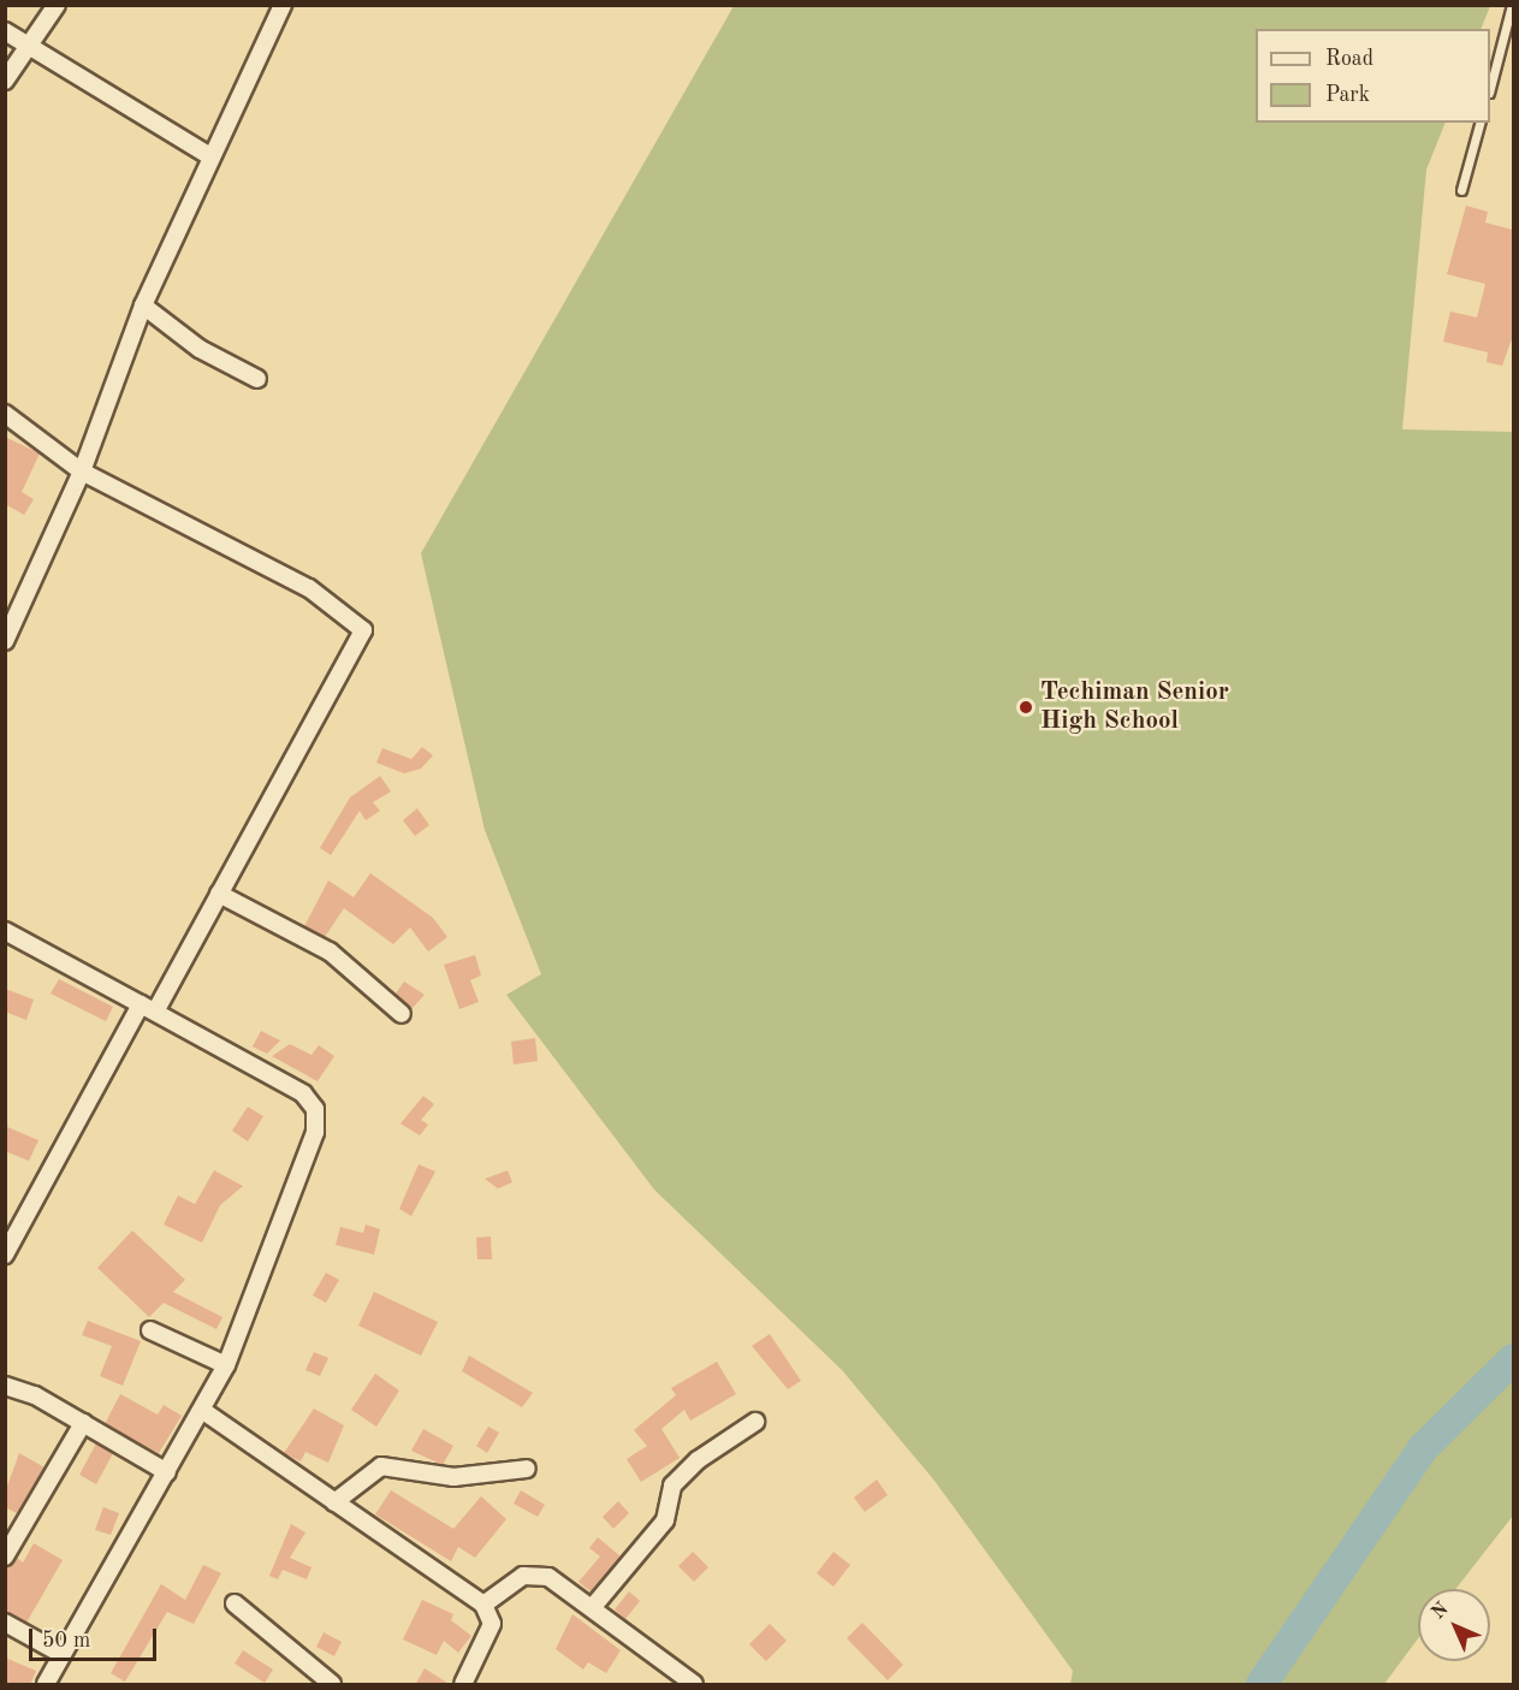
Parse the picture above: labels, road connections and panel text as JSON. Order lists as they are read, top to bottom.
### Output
{
  "places": ["Techiman Senior High School"],
  "legend": ["Road", "Park"],
  "scale_bar": "50 m",
  "north": "top left"
}
